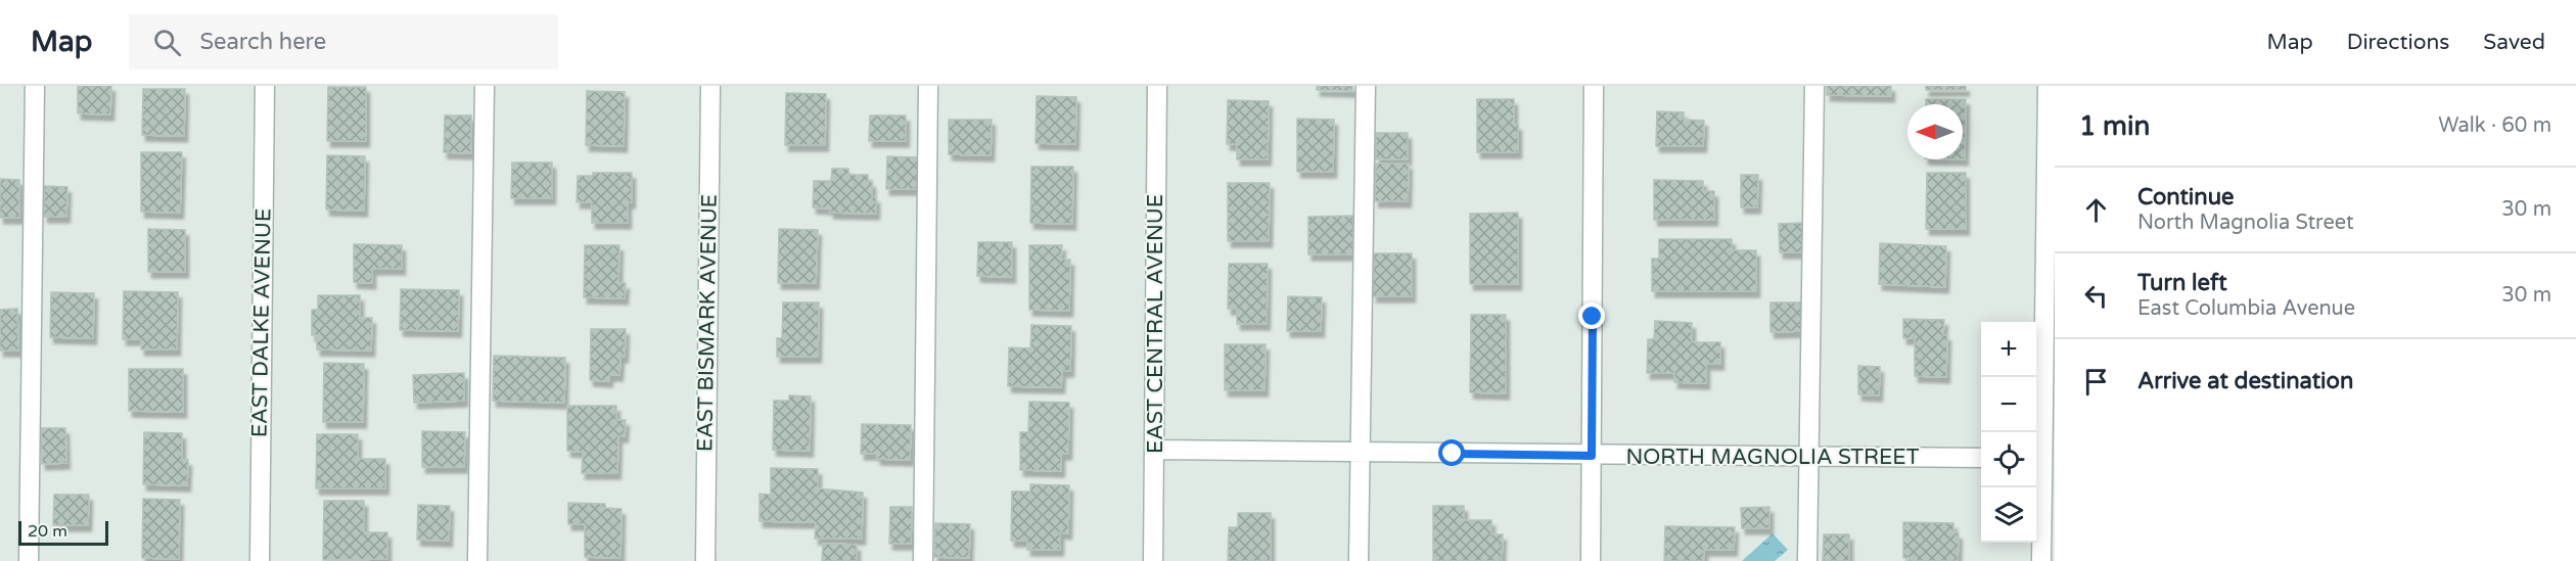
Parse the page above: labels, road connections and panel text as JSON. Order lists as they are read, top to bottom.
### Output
{
  "streets": {
    "street": [
      "EAST DALKE AVENUE",
      "EAST BISMARK AVENUE",
      "EAST CENTRAL AVENUE",
      "NORTH MAGNOLIA STREET"
    ]
  },
  "crossings": [
    ["EAST CENTRAL AVENUE", "NORTH MAGNOLIA STREET"]
  ],
  "scale_bar": "20 m",
  "north": "left",
  "page": {
    "header": "Map",
    "search": "Search here",
    "nav": ["Map", "Directions", "Saved"],
    "heading": ["1 min", "Walk · 60 m"],
    "list": [
      ["Continue", "North Magnolia Street", "30 m"],
      ["Turn left", "East Columbia Avenue", "30 m"],
      "Arrive at destination"
    ],
    "map_buttons": ["+", "−"],
    "scale": "20 m"
  }
}
